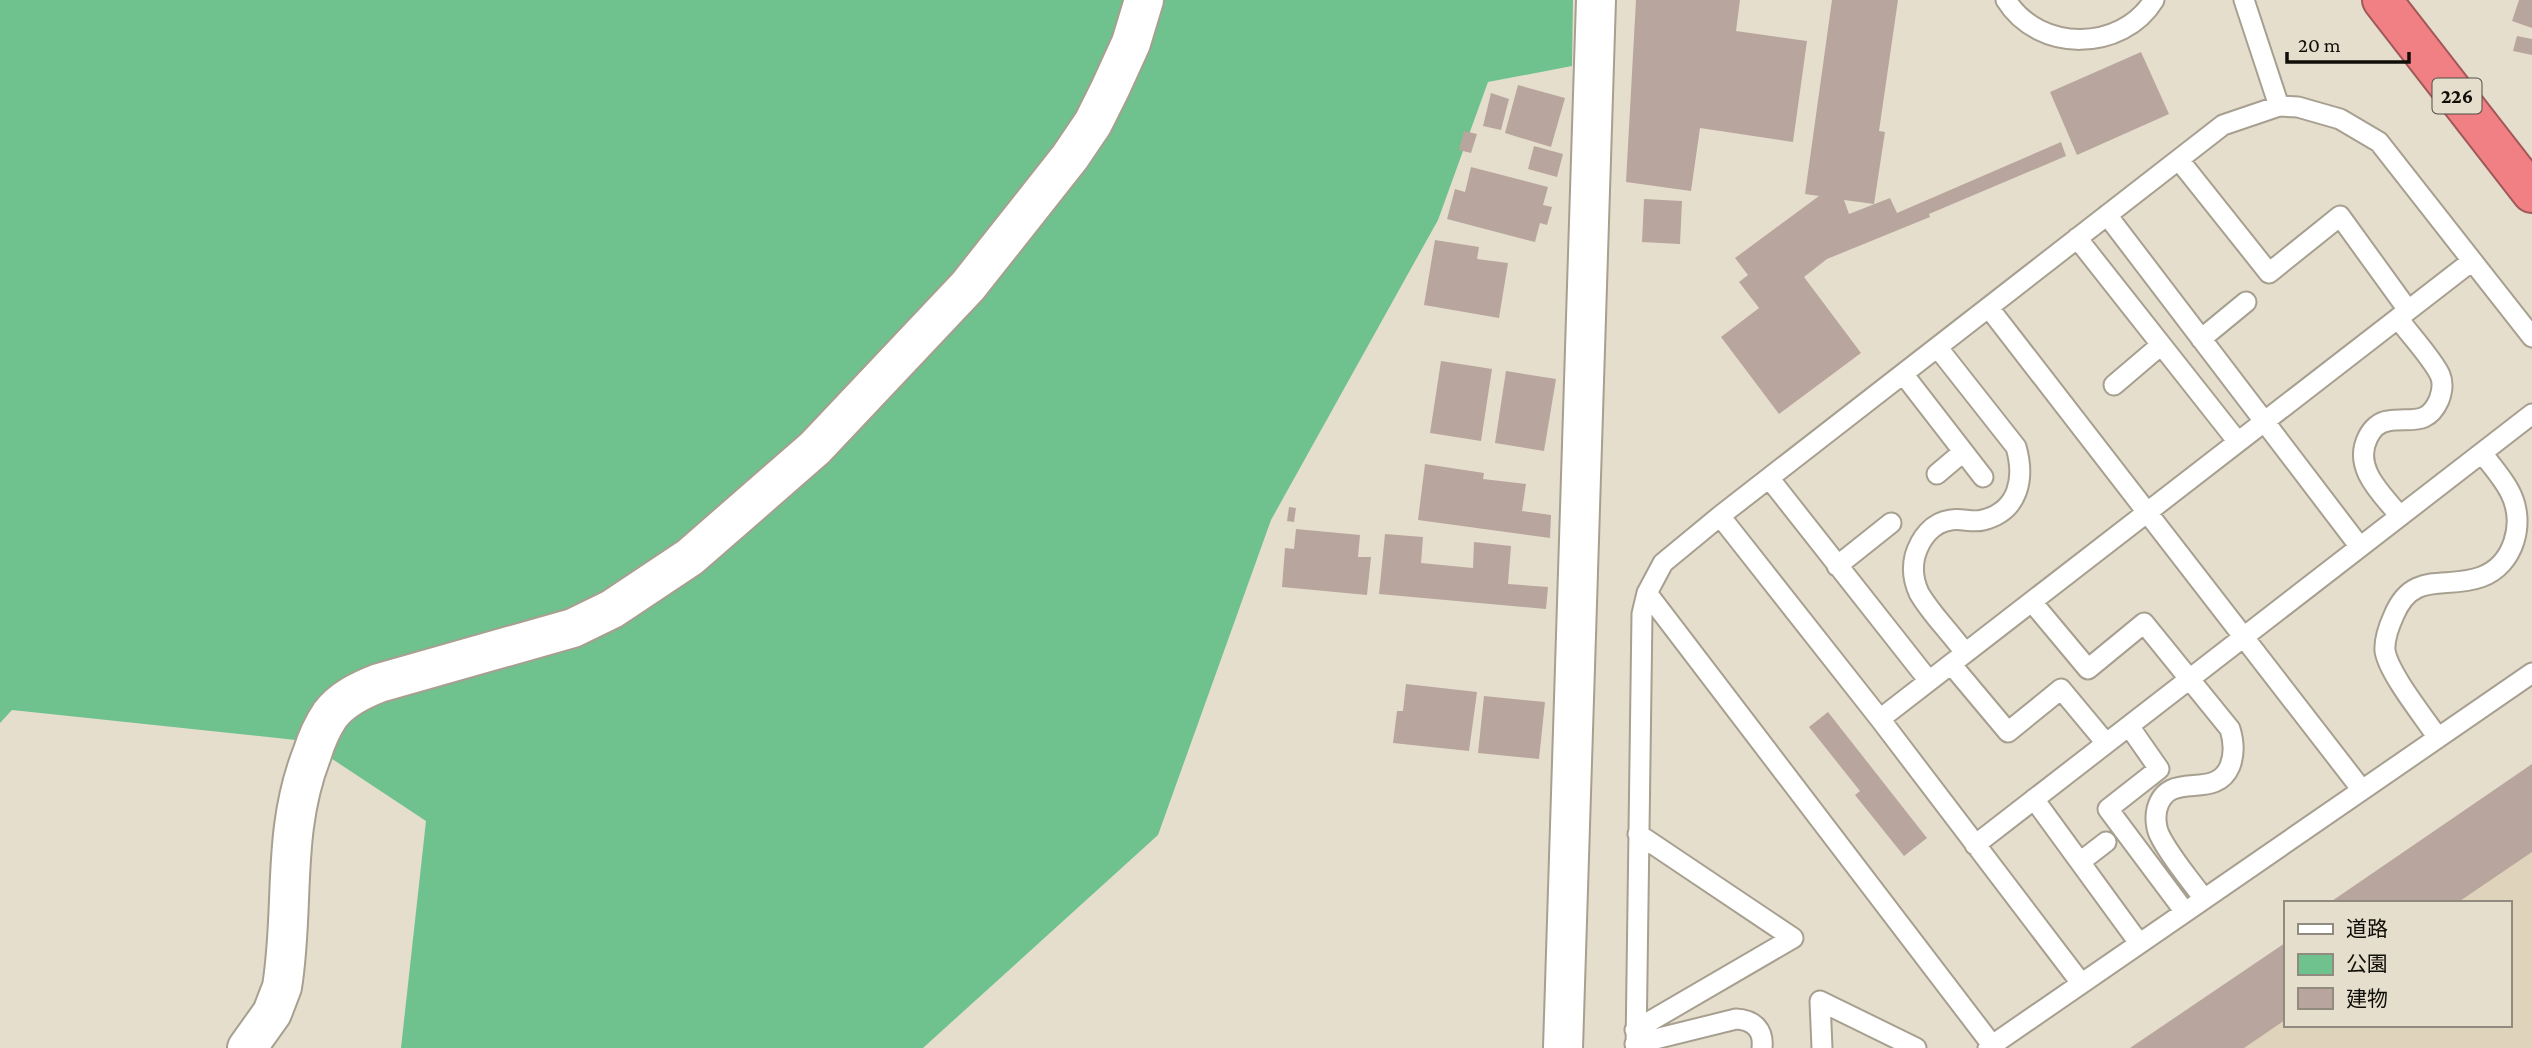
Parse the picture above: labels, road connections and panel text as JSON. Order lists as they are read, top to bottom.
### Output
{
  "streets": {
    "highway": ["226"]
  },
  "legend": ["道路", "公園", "建物"],
  "scale_bar": "20 m"
}
